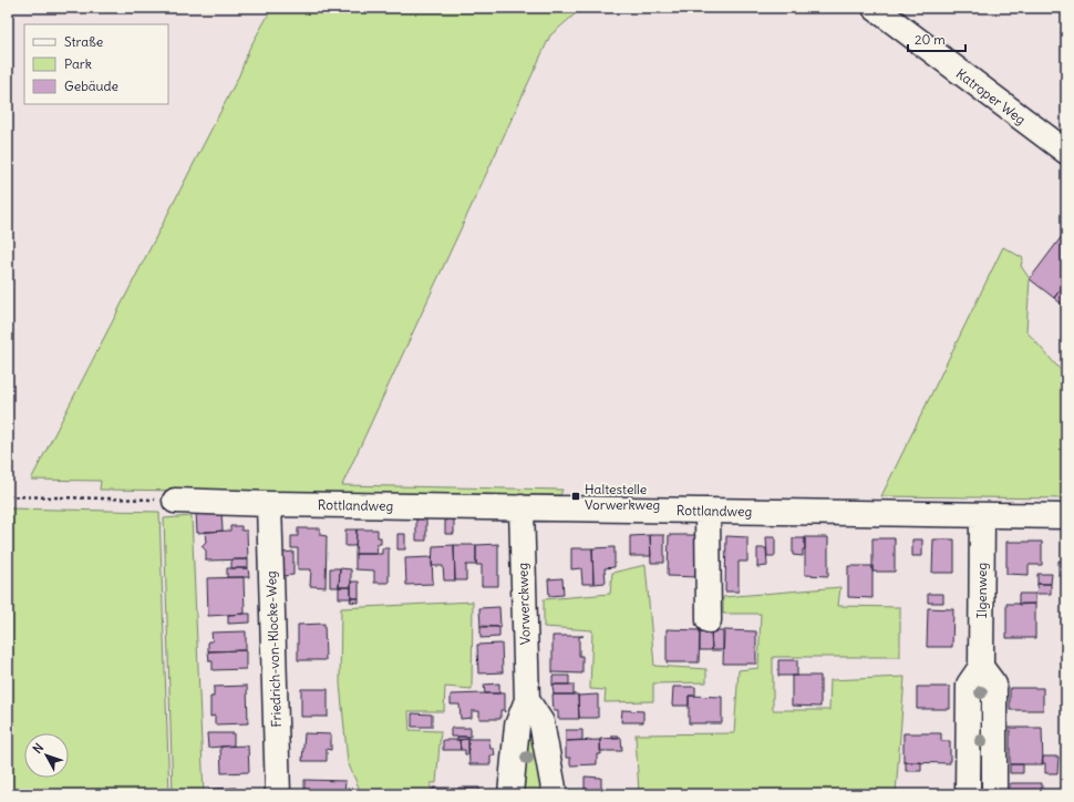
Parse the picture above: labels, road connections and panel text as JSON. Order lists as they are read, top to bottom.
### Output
{
  "streets": {
    "street": [
      "Katroper Weg",
      "Rottlandweg",
      "Ilgenweg",
      "Vorwerckweg",
      "Friedrich-von-Klocke-Weg"
    ]
  },
  "crossings": [
    ["Rottlandweg", "Ilgenweg"],
    ["Rottlandweg", "Vorwerckweg"],
    ["Rottlandweg", "Friedrich-von-Klocke-Weg"]
  ],
  "places": {
    "transit": ["Haltestelle Vorwerkweg"]
  },
  "legend": ["Straße", "Park", "Gebäude"],
  "scale_bar": "20 m",
  "north": "top left"
}
